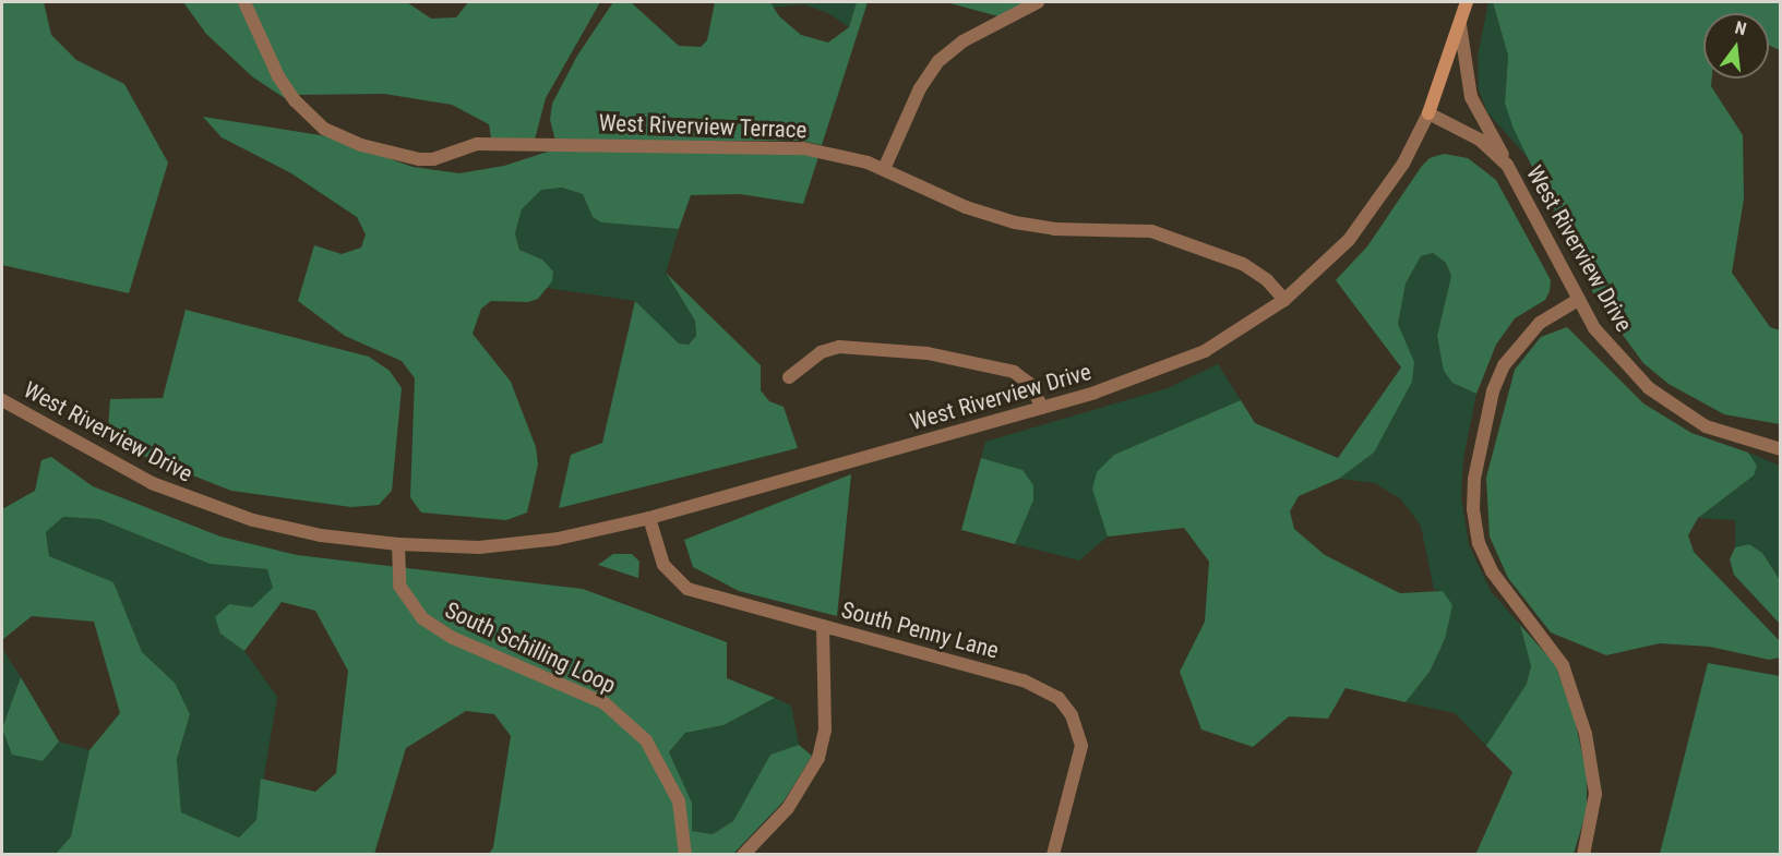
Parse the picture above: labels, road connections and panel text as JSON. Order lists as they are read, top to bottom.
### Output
{
  "streets": {
    "street": [
      "West Riverview Terrace",
      "West Riverview Drive",
      "South Penny Lane",
      "South Schilling Loop"
    ]
  },
  "crossings": [
    ["West Riverview Terrace", "West Riverview Drive"],
    ["West Riverview Drive", "South Penny Lane"],
    ["West Riverview Drive", "South Schilling Loop"]
  ],
  "north": "top"
}
